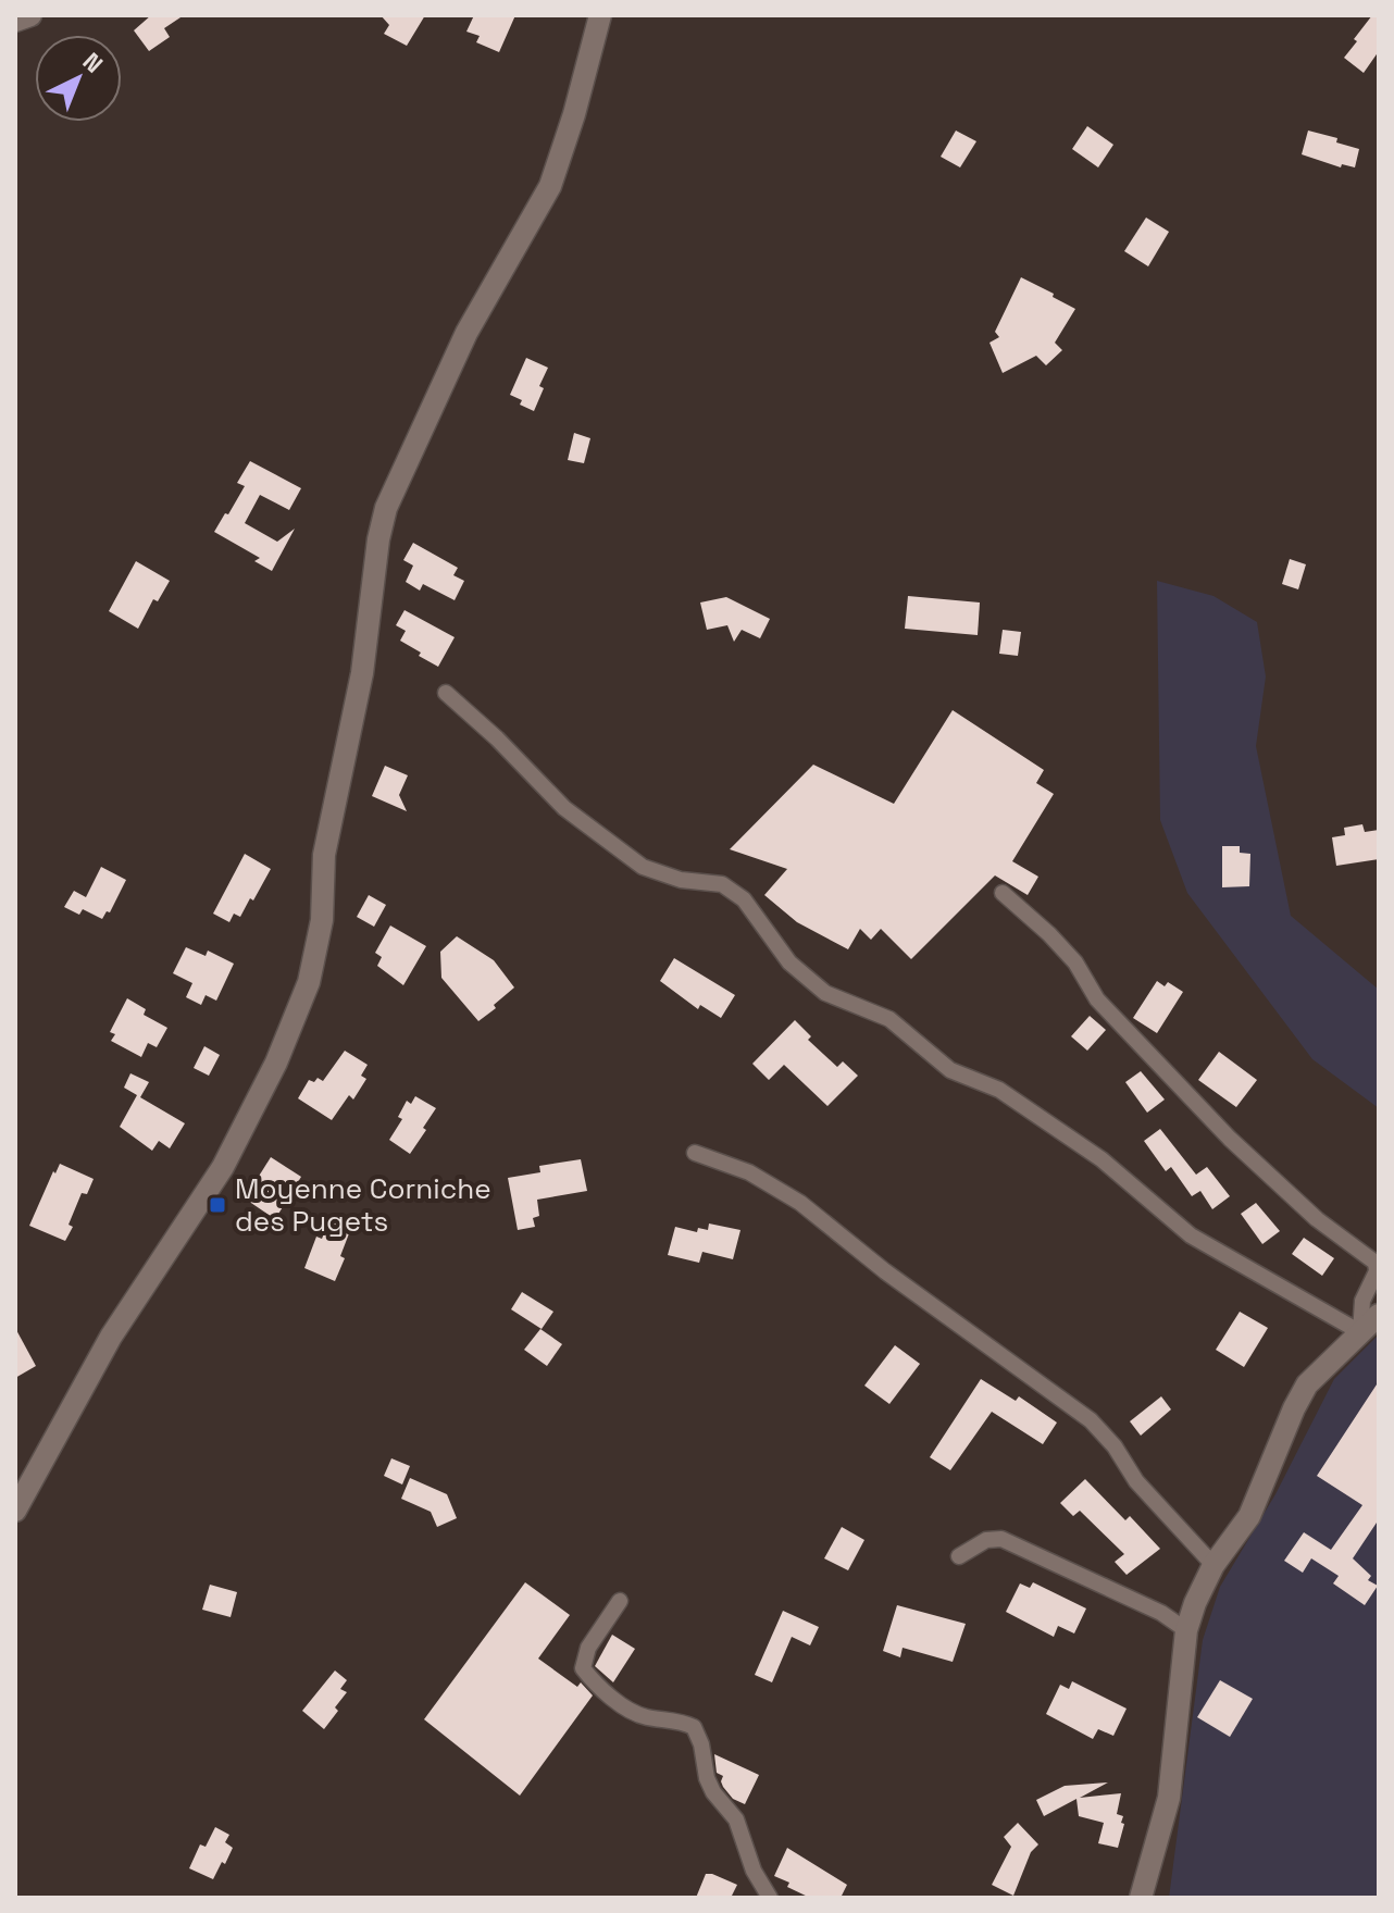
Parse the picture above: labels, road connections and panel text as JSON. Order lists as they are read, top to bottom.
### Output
{
  "places": {
    "transit": ["Moyenne Corniche des Pugets"]
  },
  "north": "top right"
}
